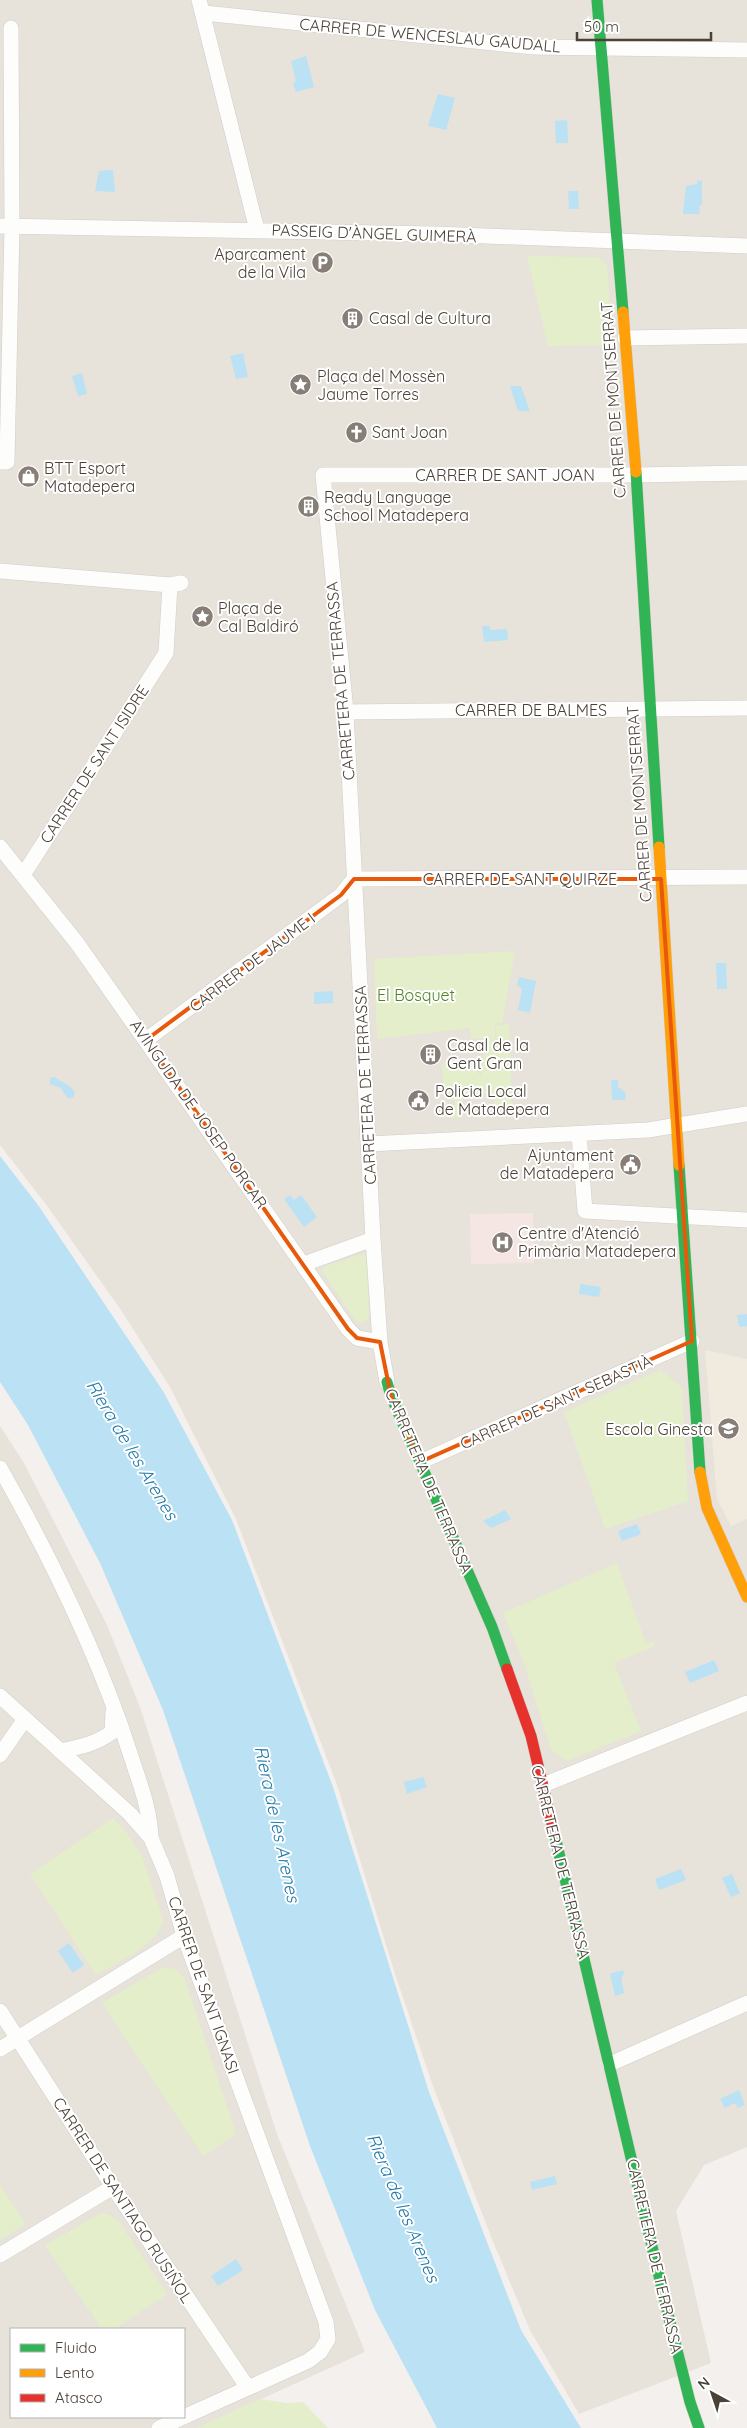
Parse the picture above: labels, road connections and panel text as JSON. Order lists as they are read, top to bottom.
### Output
{
  "streets": {
    "street": [
      "CARRER DE WENCESLAU GAUDALL",
      "PASSEIG D'ÀNGEL GUIMERÀ",
      "CARRER DE MONTSERRAT",
      "CARRER DE SANT JOAN",
      "CARRETERA DE TERRASSA",
      "CARRER DE BALMES",
      "CARRER DE SANT ISIDRE",
      "CARRER DE SANT QUIRZE",
      "CARRER DE JAUME I",
      "AVINGUDA DE JOSEP PORCAR",
      "CARRER DE SANT SEBASTIÀ",
      "CARRER DE SANT IGNASI",
      "CARRER DE SANTIAGO RUSIÑOL"
    ]
  },
  "crossings": [
    ["CARRER DE WENCESLAU GAUDALL", "CARRER DE MONTSERRAT"],
    ["PASSEIG D'ÀNGEL GUIMERÀ", "CARRER DE MONTSERRAT"],
    ["CARRER DE MONTSERRAT", "CARRER DE SANT JOAN"],
    ["CARRER DE MONTSERRAT", "CARRER DE BALMES"],
    ["CARRER DE MONTSERRAT", "CARRER DE SANT QUIRZE"],
    ["CARRER DE MONTSERRAT", "CARRER DE SANT SEBASTIÀ"],
    ["CARRER DE SANT JOAN", "CARRETERA DE TERRASSA"],
    ["CARRETERA DE TERRASSA", "CARRER DE BALMES"],
    ["CARRETERA DE TERRASSA", "CARRER DE SANT QUIRZE"],
    ["CARRETERA DE TERRASSA", "CARRER DE JAUME I"],
    ["CARRETERA DE TERRASSA", "AVINGUDA DE JOSEP PORCAR"],
    ["CARRETERA DE TERRASSA", "CARRER DE SANT SEBASTIÀ"],
    ["CARRER DE SANT ISIDRE", "AVINGUDA DE JOSEP PORCAR"],
    ["CARRER DE SANT QUIRZE", "CARRER DE JAUME I"],
    ["CARRER DE JAUME I", "AVINGUDA DE JOSEP PORCAR"],
    ["CARRER DE SANT IGNASI", "CARRER DE SANTIAGO RUSIÑOL"]
  ],
  "water": ["Riera de les Arenes"],
  "parks": ["El Bosquet"],
  "places": {
    "parking": ["Aparcament de la Vila"],
    "building": ["Casal de Cultura", "Ready Language School Matadepera", "Casal de la Gent Gran"],
    "place": ["Plaça del Mossèn Jaume Torres", "Plaça de Cal Baldiró"],
    "church": ["Sant Joan"],
    "shop": ["BTT Esport Matadepera"],
    "public building": ["Policia Local de Matadepera", "Ajuntament de Matadepera"],
    "hospital": ["Centre d'Atenció Primària Matadepera"],
    "school or university": ["Escola Ginesta"]
  },
  "legend": ["Fluido", "Lento", "Atasco"],
  "scale_bar": "50 m",
  "north": "top left"
}
